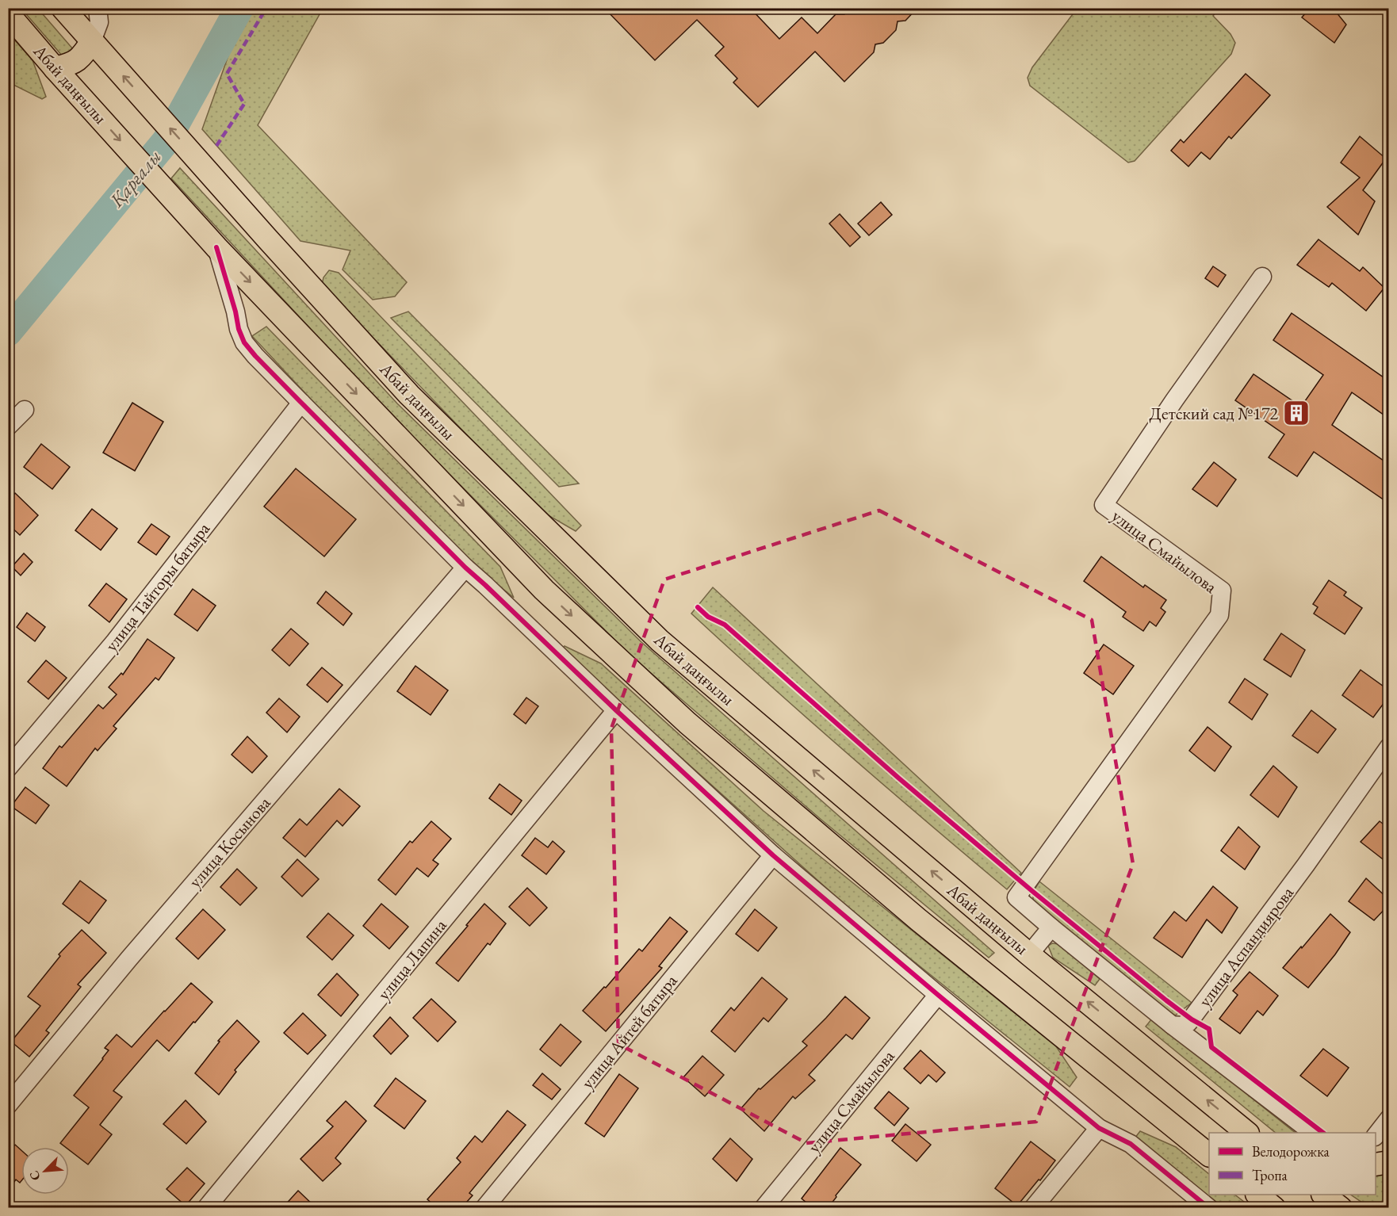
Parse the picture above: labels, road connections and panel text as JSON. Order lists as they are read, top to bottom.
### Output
{
  "streets": {
    "main road": ["Абай даңғылы"],
    "street": [
      "улица Смайылова",
      "улица Тайторы батыра",
      "улица Косынова",
      "улица Аспандиярова",
      "улица Лапина",
      "улица Айтей батыра"
    ]
  },
  "water": ["Қарғалы"],
  "places": {
    "building": ["Детский сад №172"]
  },
  "legend": ["Велодорожка", "Тропа"],
  "north": "bottom left"
}
